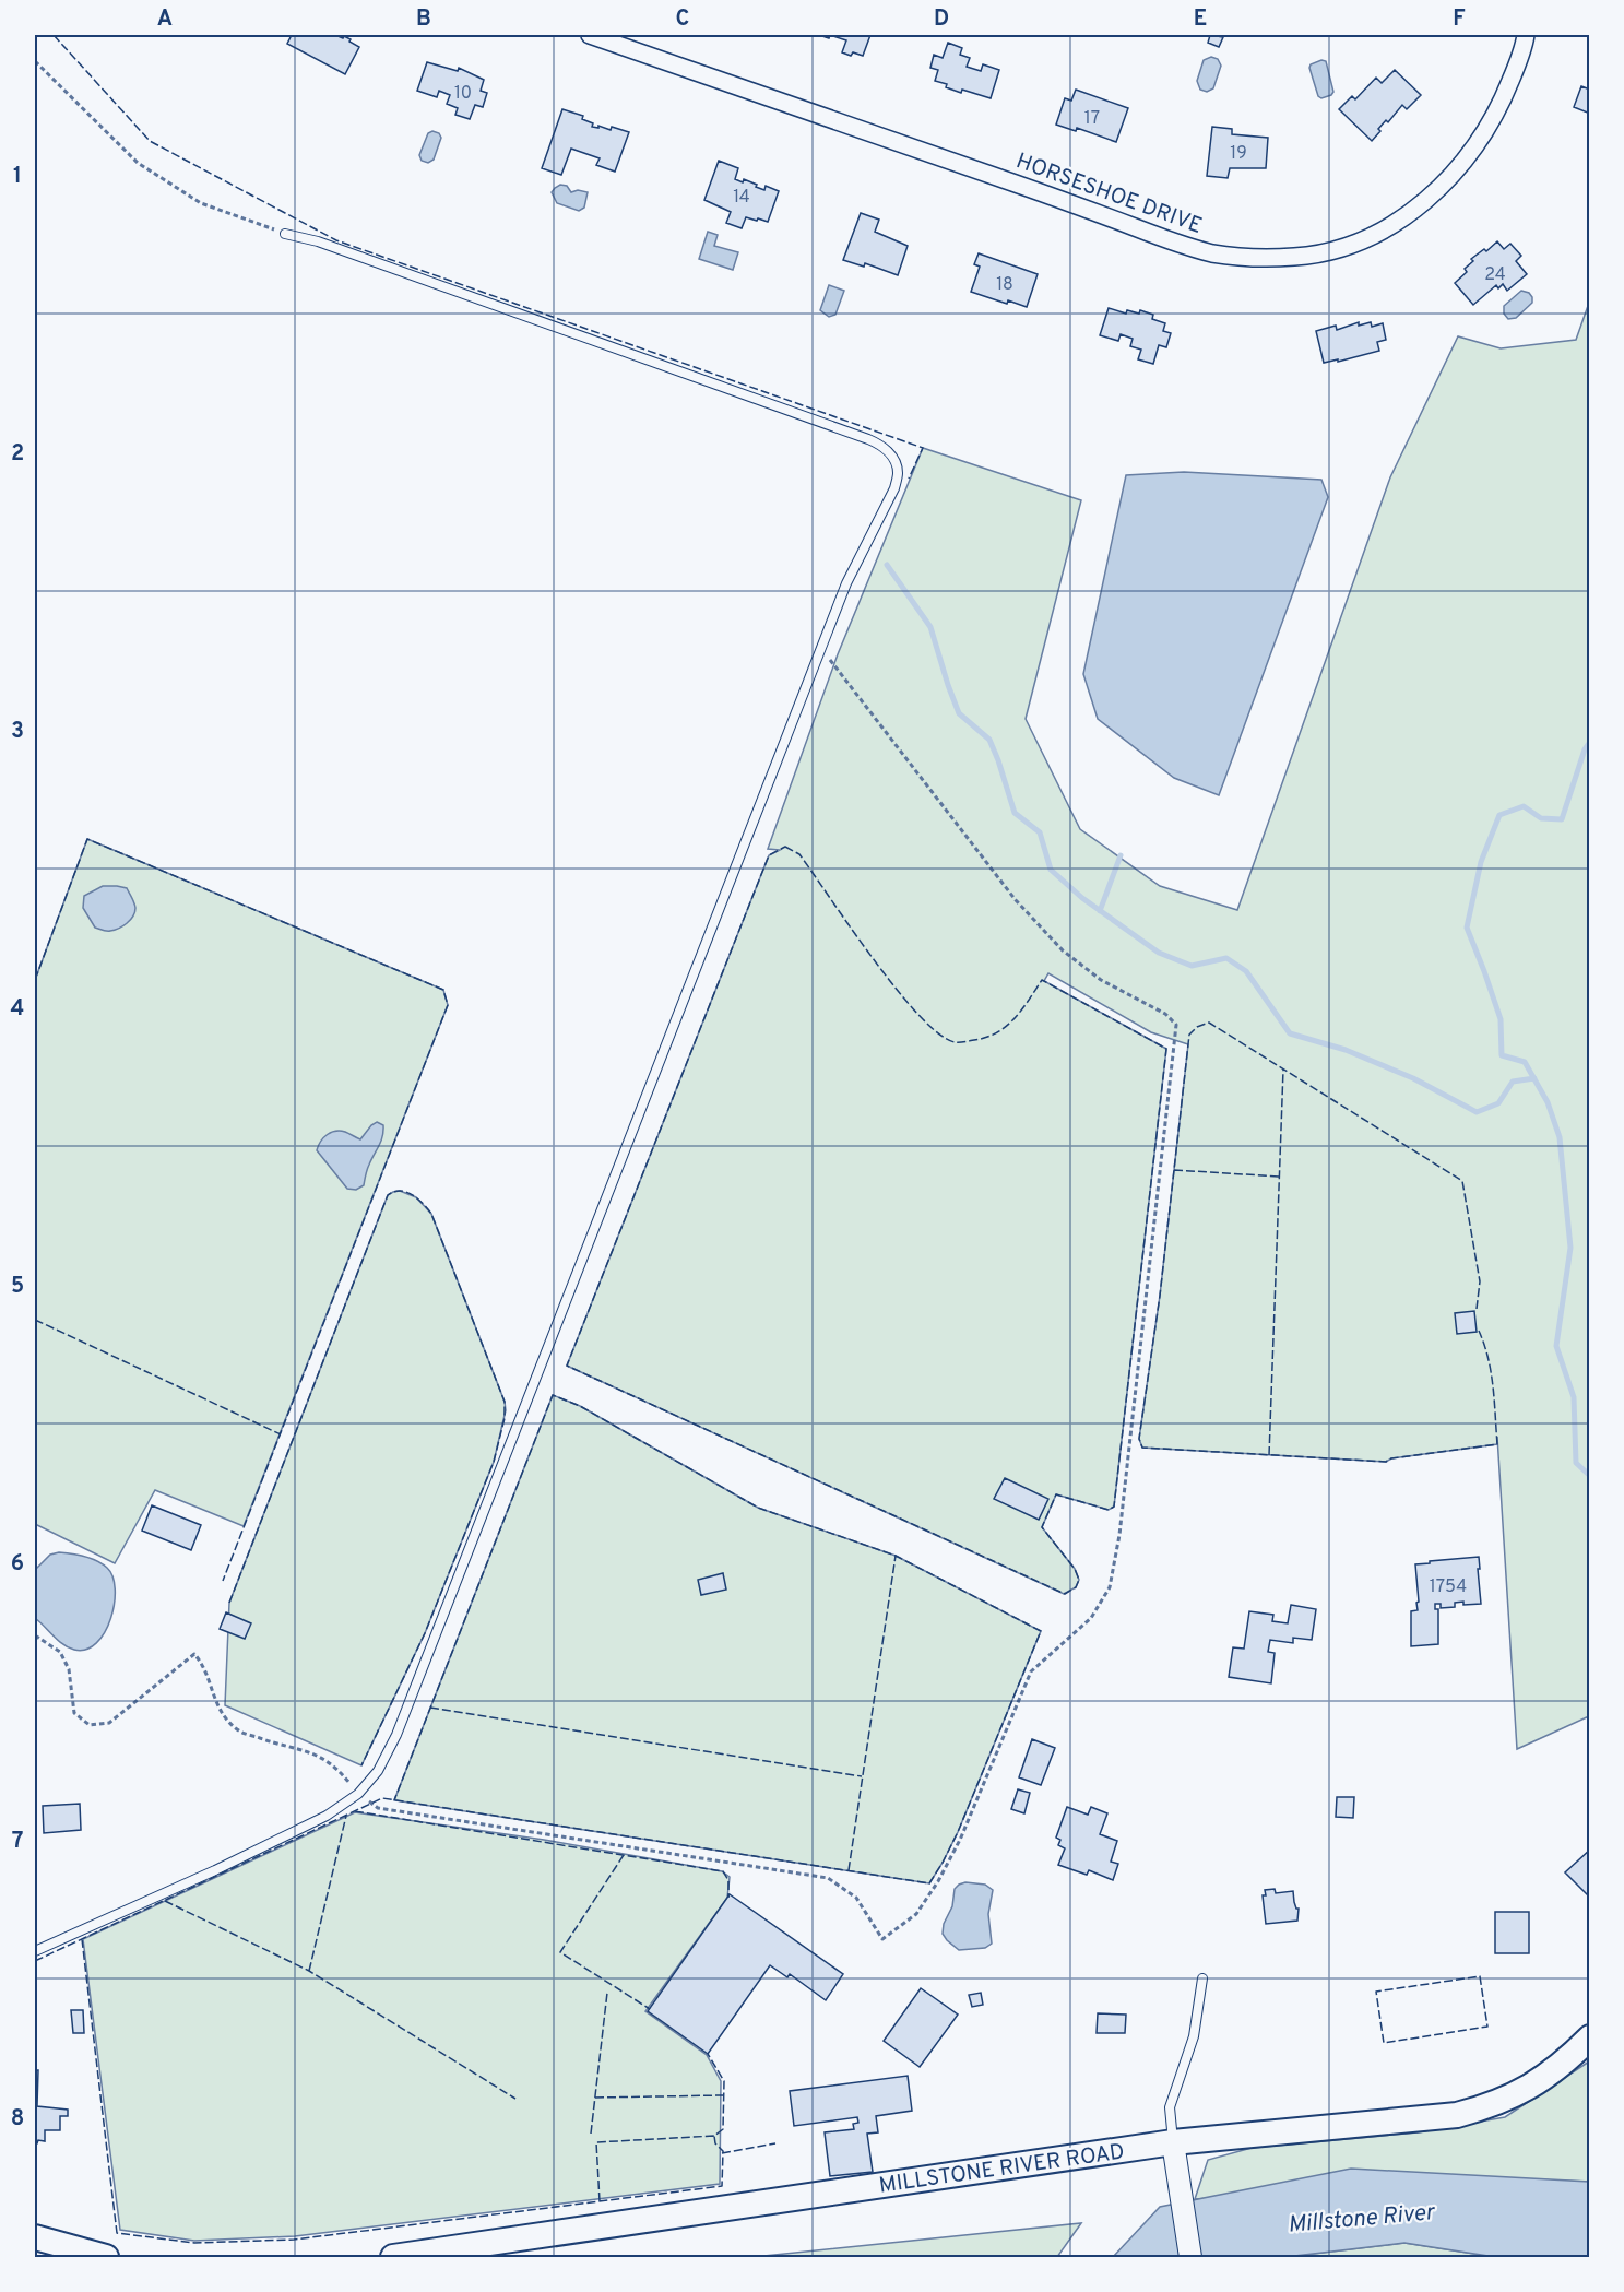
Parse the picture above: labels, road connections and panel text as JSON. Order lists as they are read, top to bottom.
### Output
{
  "streets": {
    "main road": ["MILLSTONE RIVER ROAD"],
    "street": ["HORSESHOE DRIVE"]
  },
  "water": ["Millstone River"],
  "house_numbers": [
    "10",
    "17",
    "19",
    "14",
    "24",
    "18",
    "1754"
  ],
  "grid": {
    "columns": [
      "A",
      "B",
      "C",
      "D",
      "E",
      "F"
    ],
    "rows": [
      "1",
      "2",
      "3",
      "4",
      "5",
      "6",
      "7",
      "8"
    ]
  }
}
